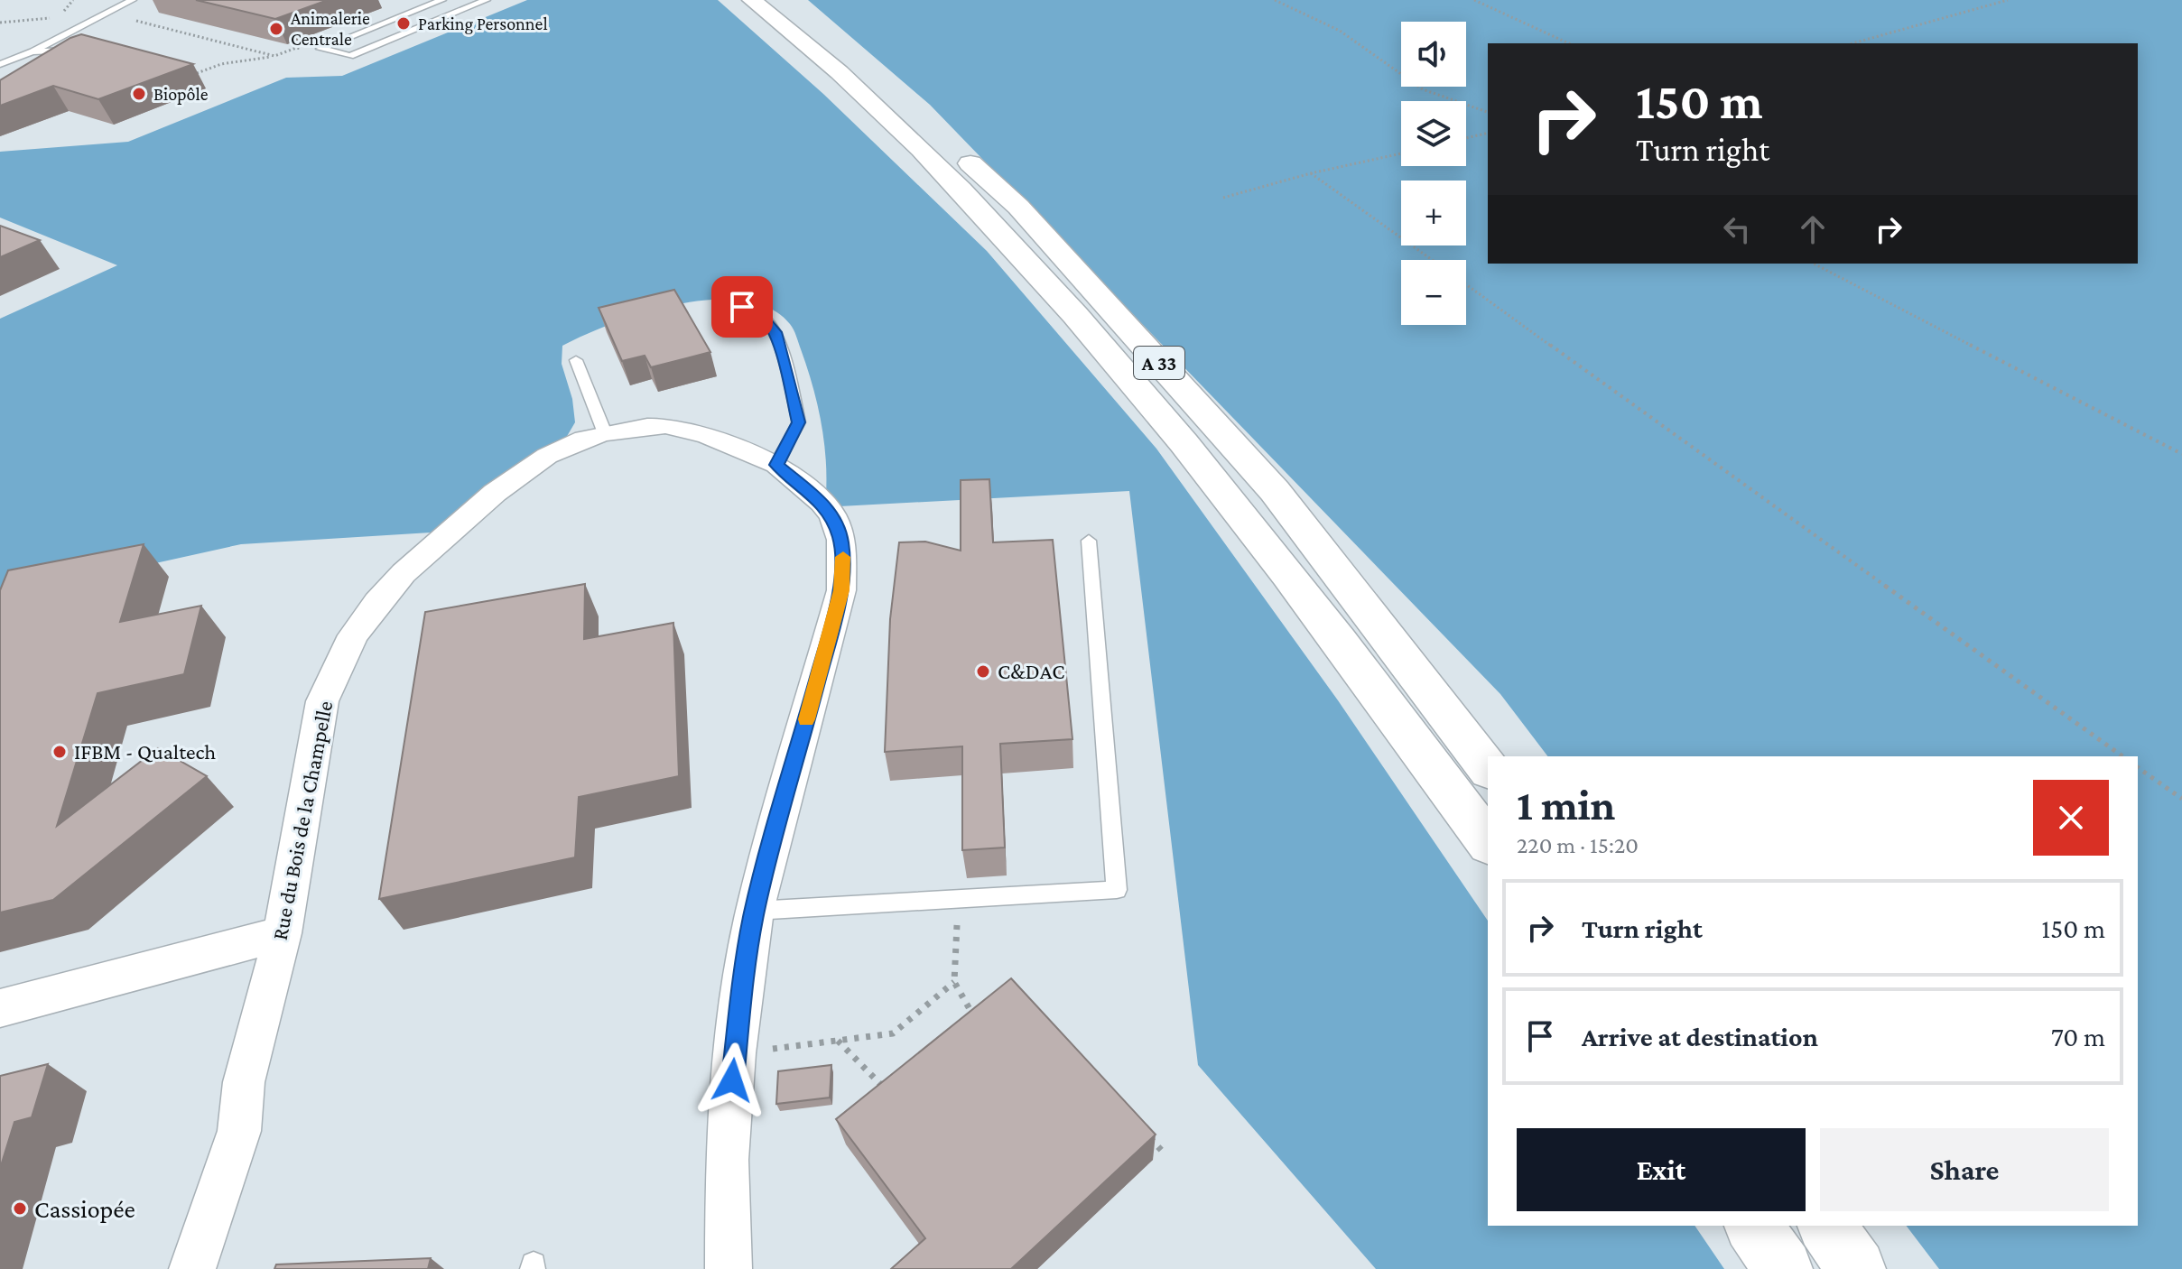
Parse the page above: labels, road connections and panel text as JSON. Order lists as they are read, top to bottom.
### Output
{
  "streets": {
    "highway": ["A 33"],
    "street": ["Rue du Bois de la Champelle"]
  },
  "places": [
    "Parking Personnel",
    "Animalerie Centrale",
    "Biopôle",
    "C&DAC",
    "IFBM - Qualtech",
    "Cassiopée"
  ],
  "page": {
    "map_buttons": ["+", "−"],
    "turn": ["150 m", "Turn right"],
    "heading": ["1 min", "220 m · 15:20"],
    "list": [
      {
        "name": "Turn right",
        "value": "150 m"
      },
      {
        "name": "Arrive at destination",
        "value": "70 m"
      }
    ],
    "buttons": ["Exit", "Share"]
  }
}
